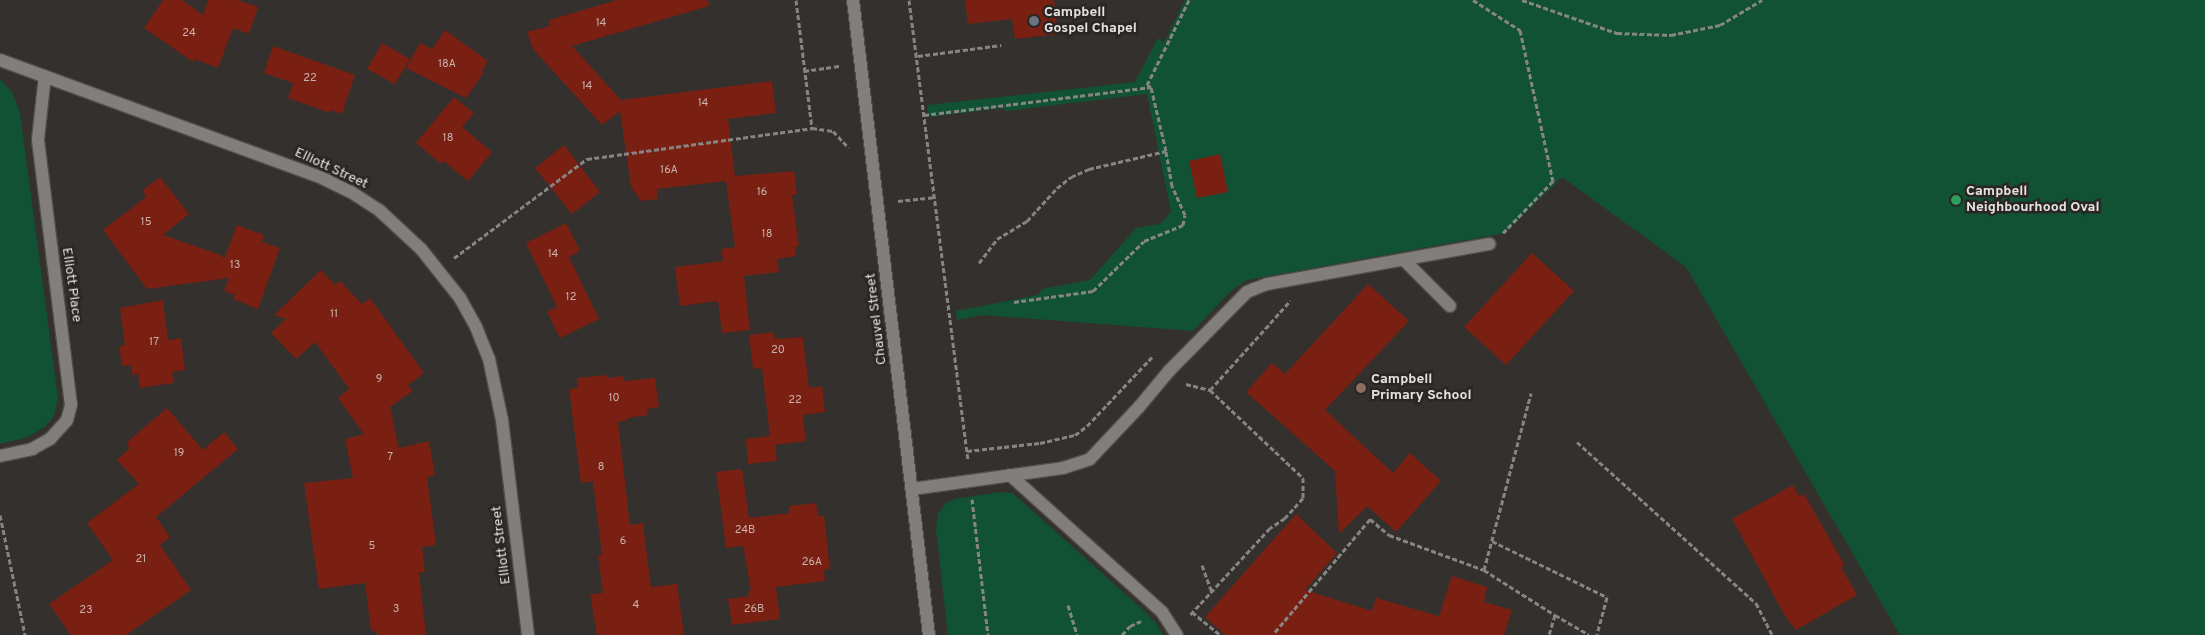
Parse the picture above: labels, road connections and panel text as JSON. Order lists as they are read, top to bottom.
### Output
{
  "streets": {
    "street": ["Elliott Street", "Elliott Place", "Chauvel Street"]
  },
  "crossings": [
    ["Elliott Street", "Elliott Place"]
  ],
  "places": ["Campbell Gospel Chapel", "Campbell Neighbourhood Oval", "Campbell Primary School"],
  "house_numbers": [
    "14",
    "24",
    "18A",
    "22",
    "14",
    "14",
    "18",
    "16A",
    "16",
    "15",
    "18",
    "14",
    "13",
    "12",
    "11",
    "17",
    "20",
    "9",
    "10",
    "22",
    "19",
    "7",
    "8",
    "24B",
    "6",
    "5",
    "21",
    "26A",
    "4",
    "3",
    "26B",
    "23"
  ]
}
